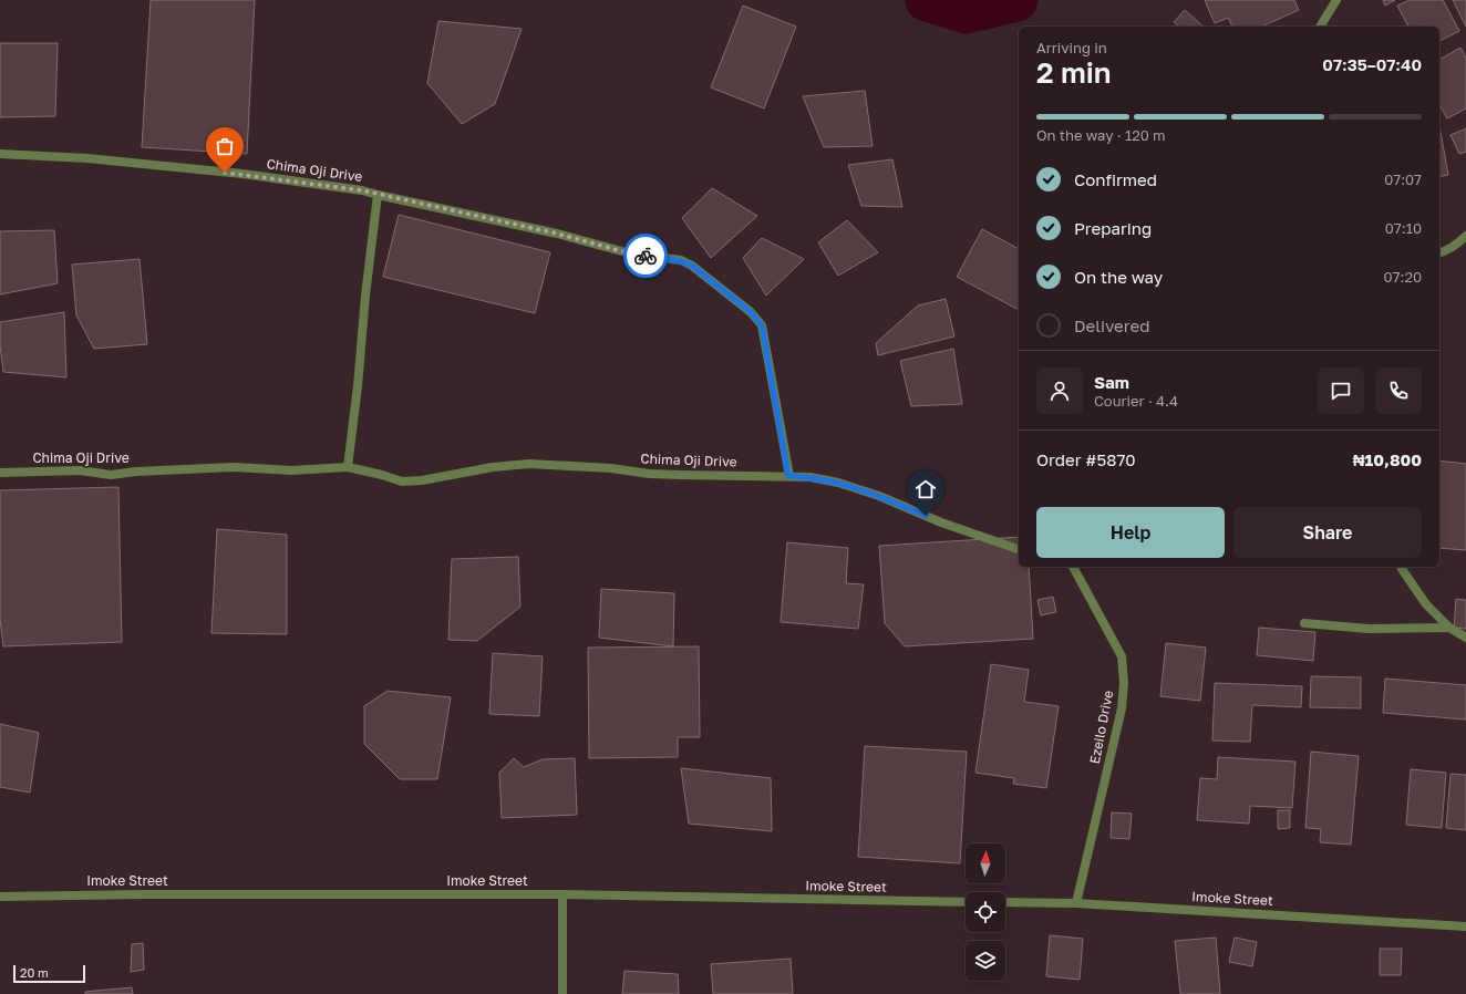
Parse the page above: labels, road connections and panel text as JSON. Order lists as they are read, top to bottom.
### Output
{
  "streets": {
    "street": ["Chima Oji Drive", "Ezeilo Drive", "Imoke Street"]
  },
  "crossings": [
    ["Ezeilo Drive", "Imoke Street"]
  ],
  "scale_bar": "20 m",
  "north": "top",
  "page": {
    "heading": ["2 min", "Arriving in", "07:35–07:40"],
    "panel": [
      "Sam",
      "Courier · 4.4",
      "Order #5870",
      "₦10,800"
    ],
    "bar": "On the way · 120 m",
    "list": [
      ["Confirmed", "07:07"],
      ["Preparing", "07:10"],
      ["On the way", "07:20"],
      "Delivered"
    ],
    "buttons": ["Help", "Share"],
    "scale": "20 m"
  }
}
